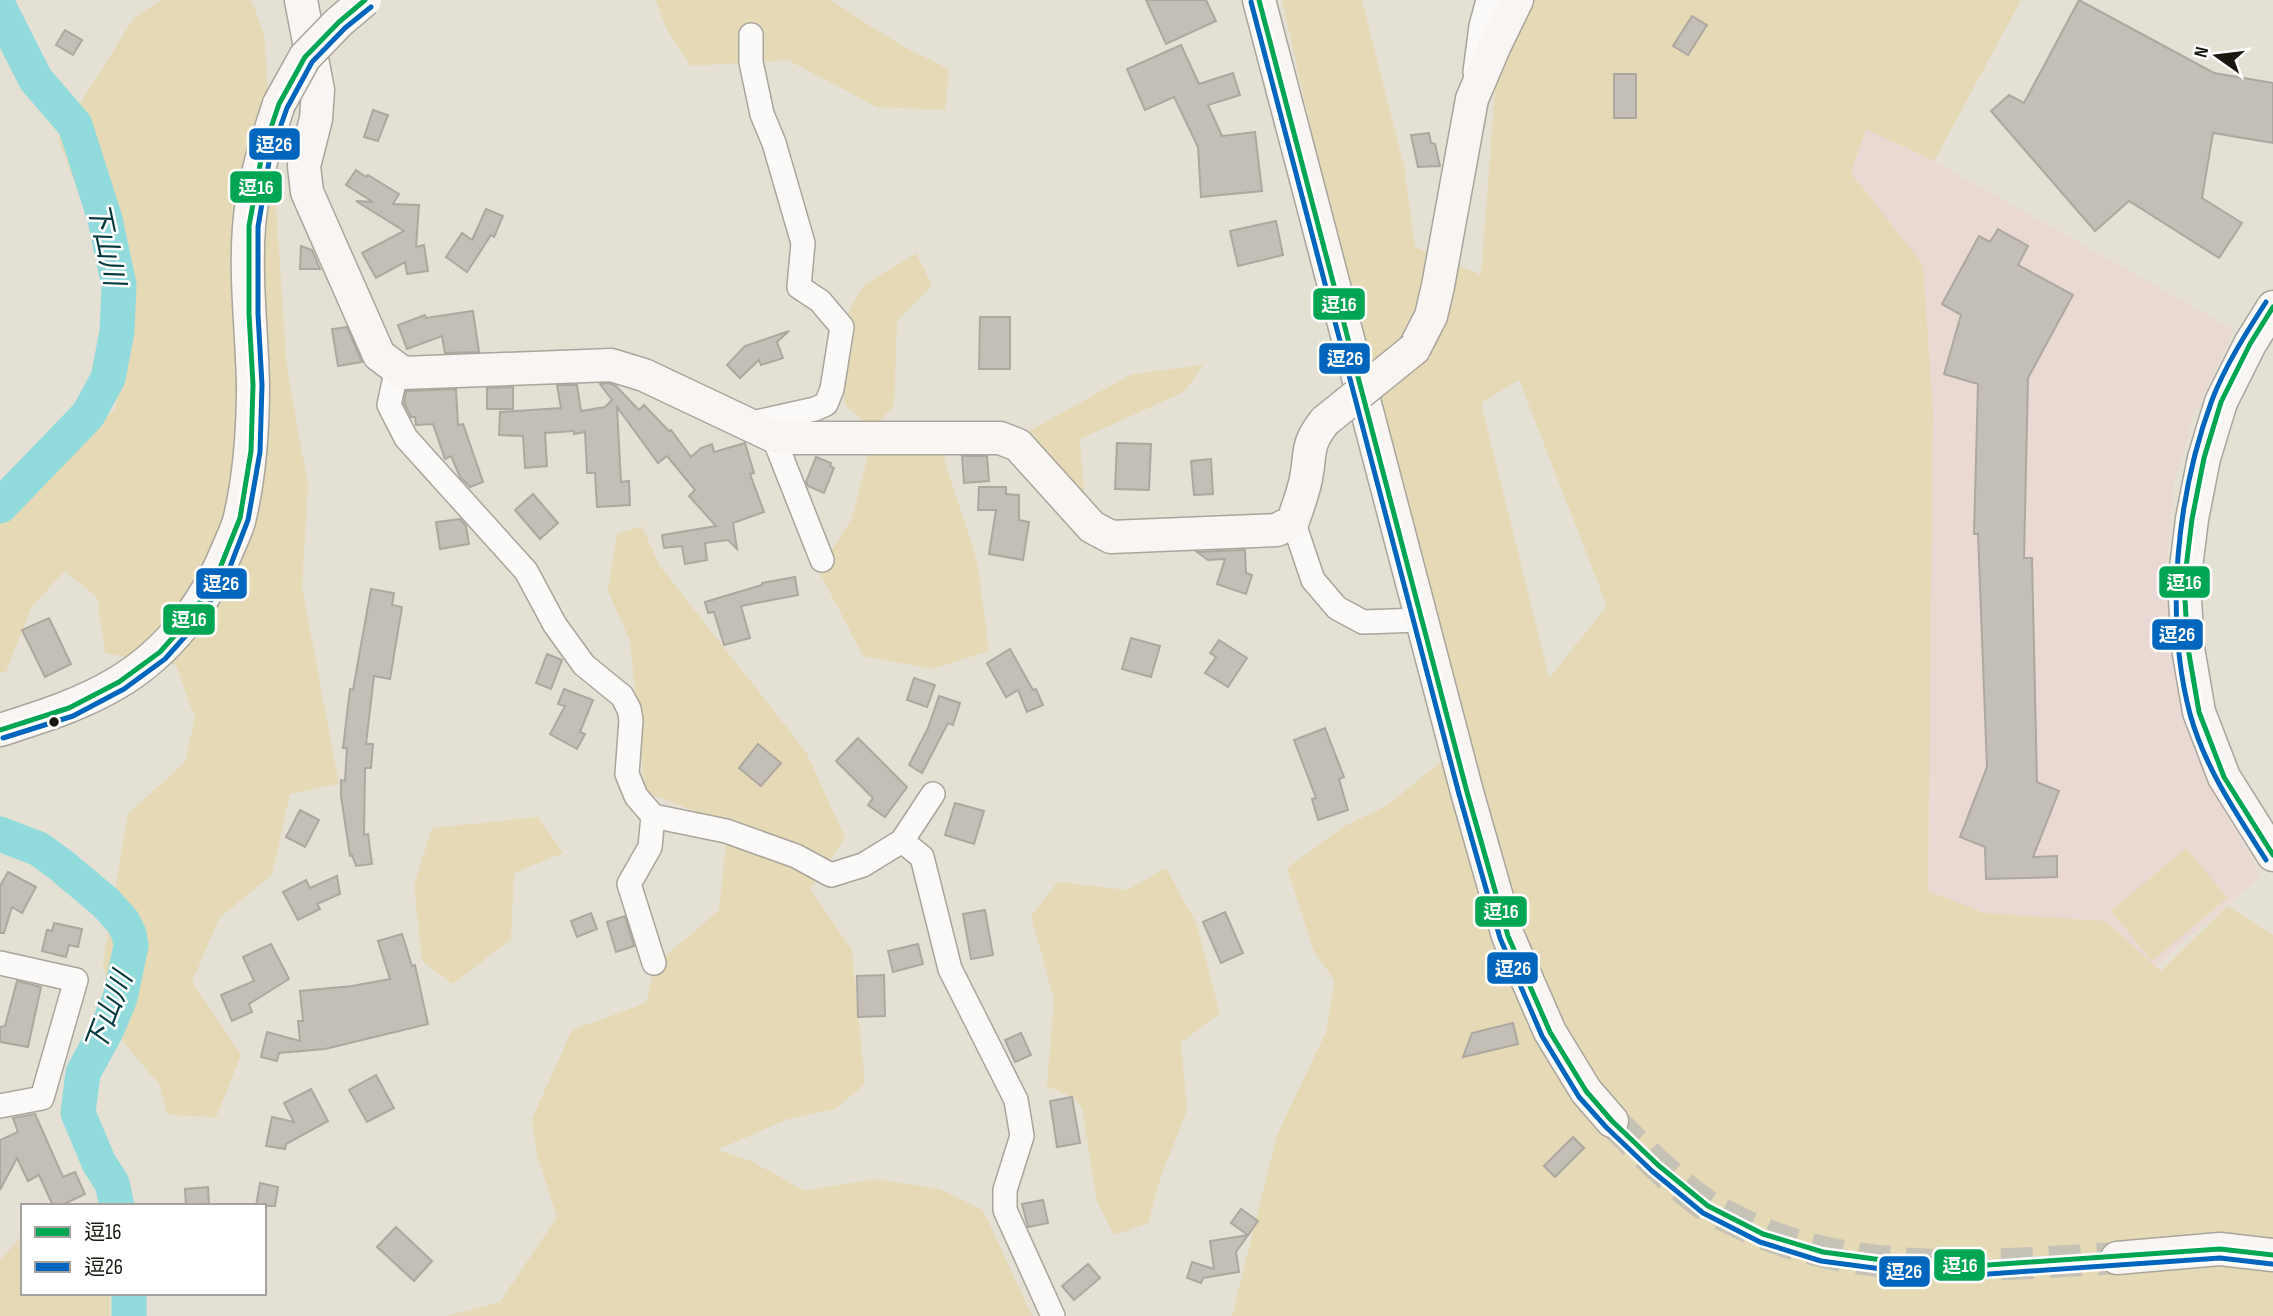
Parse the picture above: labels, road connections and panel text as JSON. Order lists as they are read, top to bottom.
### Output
{
  "water": ["下山川"],
  "lines": ["transit line 逗16", "transit line 逗26"],
  "legend": ["逗16", "逗26"],
  "north": "left"
}
